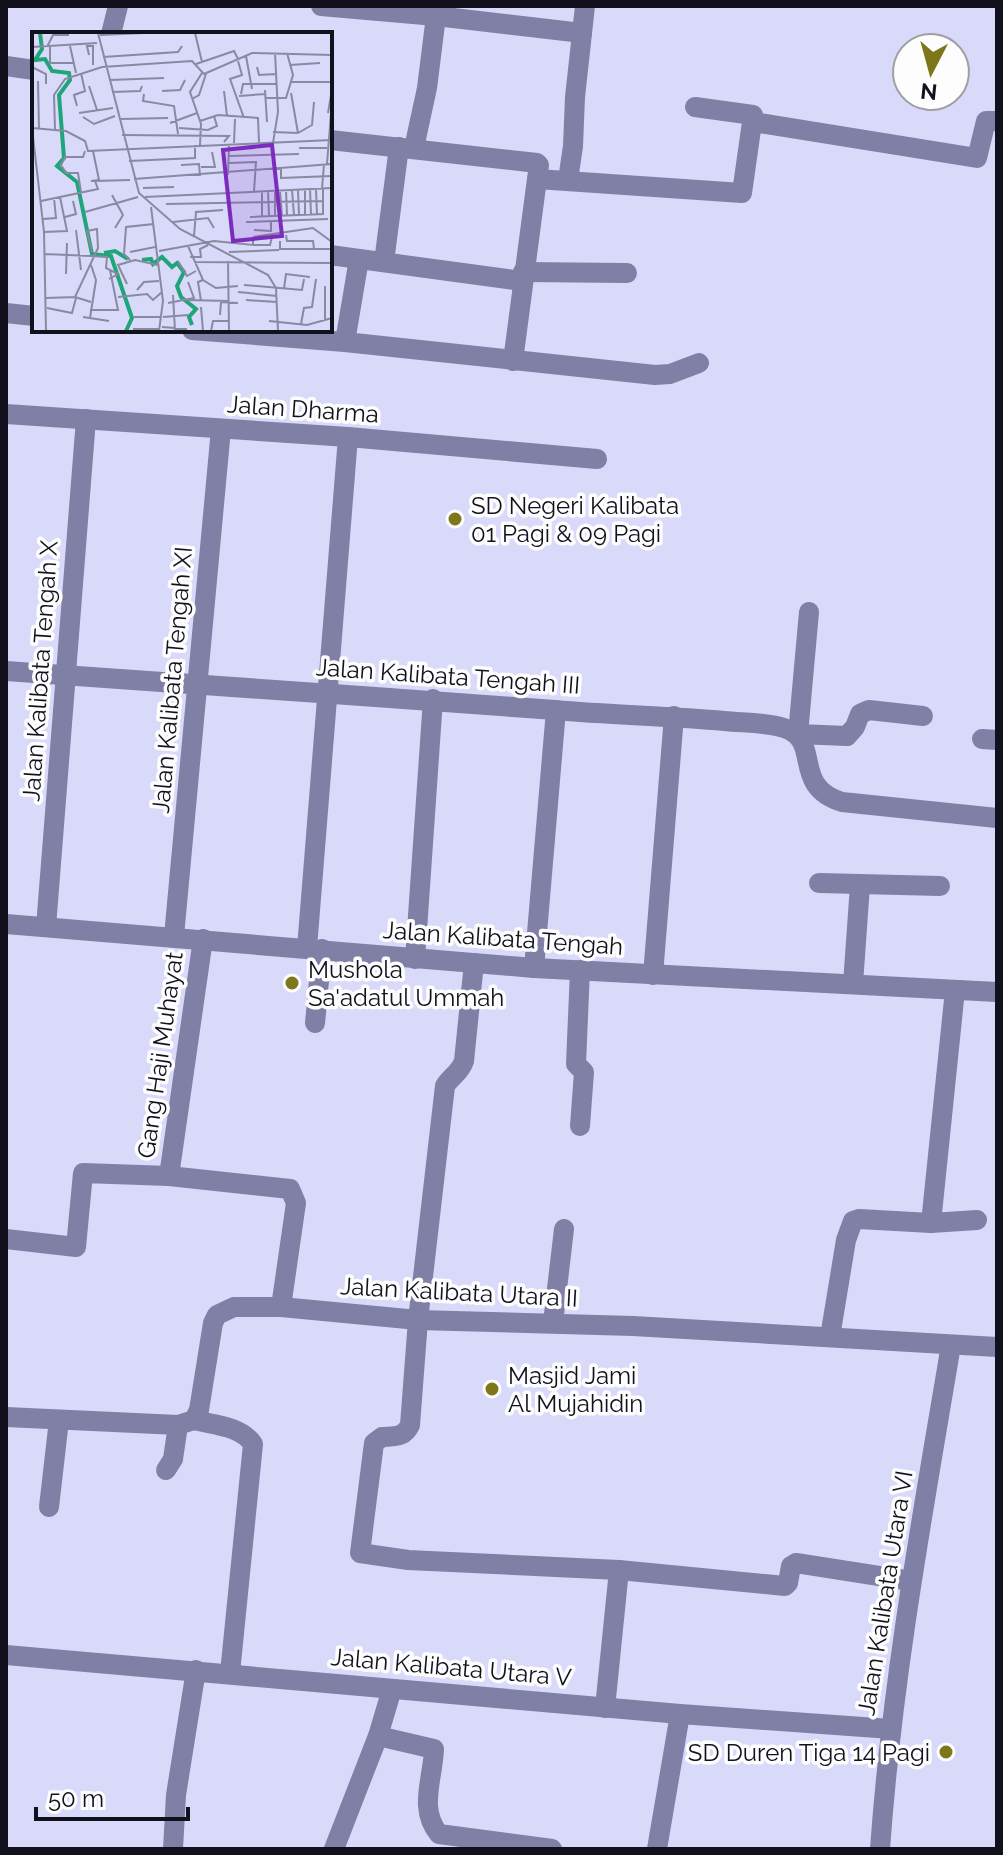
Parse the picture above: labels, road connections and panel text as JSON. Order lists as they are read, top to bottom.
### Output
{
  "streets": {
    "street": [
      "Jalan Dharma",
      "Jalan Kalibata Tengah X",
      "Jalan Kalibata Tengah III",
      "Jalan Kalibata Tengah XI",
      "Jalan Kalibata Tengah",
      "Gang Haji Muhayat",
      "Jalan Kalibata Utara II",
      "Jalan Kalibata Utara VI",
      "Jalan Kalibata Utara V"
    ]
  },
  "crossings": [
    ["Jalan Dharma", "Jalan Kalibata Tengah X"],
    ["Jalan Dharma", "Jalan Kalibata Tengah XI"],
    ["Jalan Kalibata Tengah X", "Jalan Kalibata Tengah III"],
    ["Jalan Kalibata Tengah X", "Jalan Kalibata Tengah"],
    ["Jalan Kalibata Tengah III", "Jalan Kalibata Tengah XI"],
    ["Jalan Kalibata Tengah XI", "Jalan Kalibata Tengah"],
    ["Jalan Kalibata Tengah", "Gang Haji Muhayat"],
    ["Gang Haji Muhayat", "Jalan Kalibata Utara II"],
    ["Jalan Kalibata Utara II", "Jalan Kalibata Utara VI"],
    ["Jalan Kalibata Utara VI", "Jalan Kalibata Utara V"]
  ],
  "places": [
    "SD Negeri Kalibata 01 Pagi & 09 Pagi",
    "Mushola Sa'adatul Ummah",
    "Masjid Jami Al Mujahidin",
    "SD Duren Tiga 14 Pagi"
  ],
  "scale_bar": "50 m",
  "north": "bottom"
}
